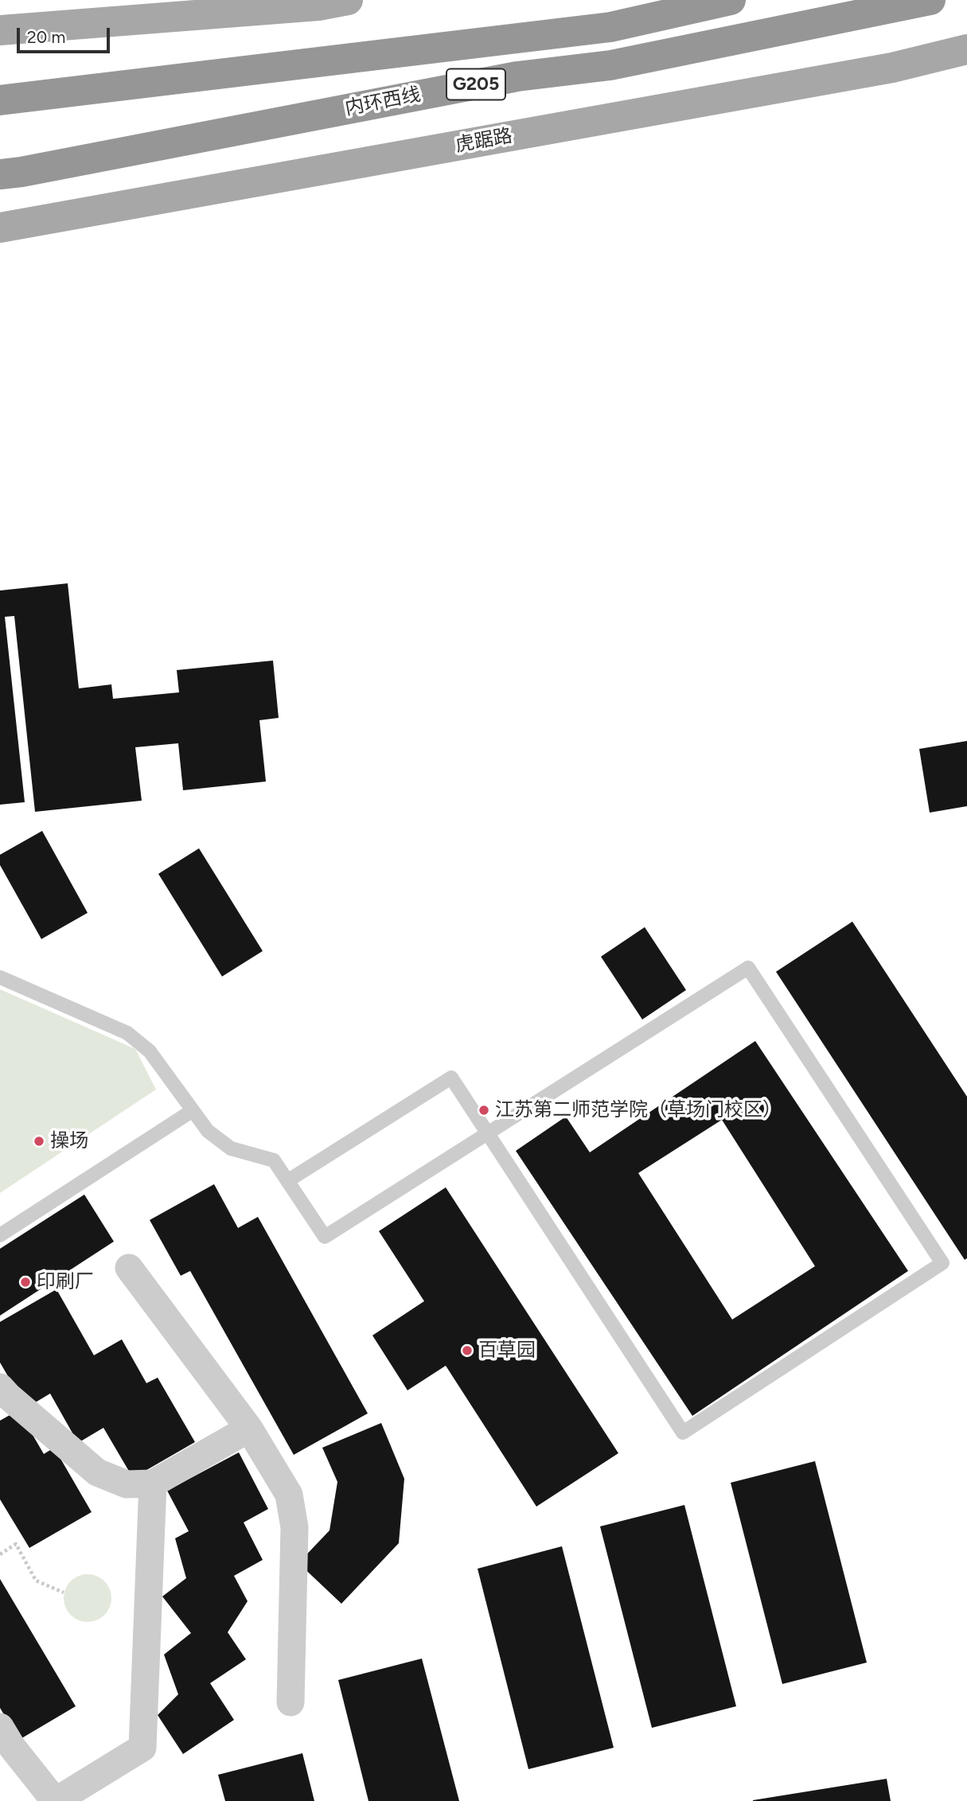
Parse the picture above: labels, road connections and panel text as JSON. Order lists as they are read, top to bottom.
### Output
{
  "streets": {
    "highway": ["G205", "内环西线"],
    "main road": ["虎踞路"]
  },
  "places": [
    "江苏第二师范学院（草场门校区）",
    "操场",
    "印刷厂",
    "百草园"
  ],
  "scale_bar": "20 m"
}
